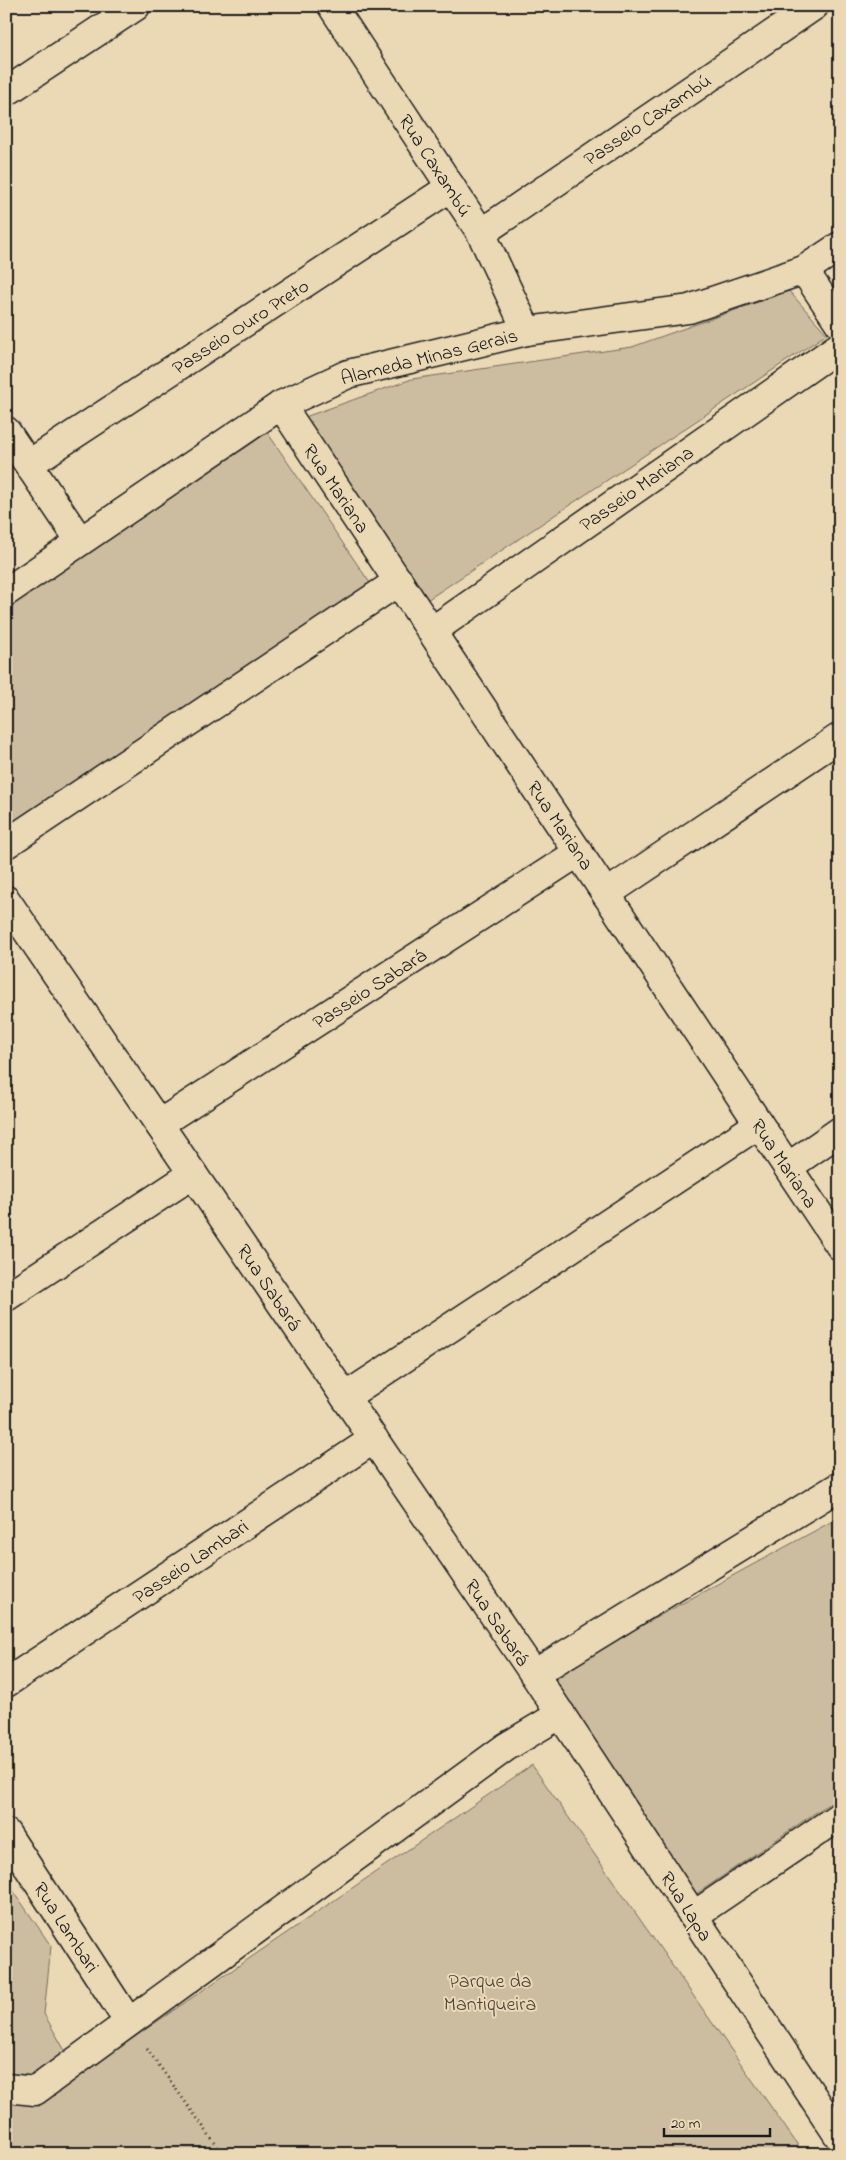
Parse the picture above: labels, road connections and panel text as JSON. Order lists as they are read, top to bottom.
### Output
{
  "streets": {
    "street": [
      "Passeio Caxambú",
      "Rua Caxambú",
      "Passeio Ouro Preto",
      "Alameda Minas Gerais",
      "Rua Mariana",
      "Passeio Mariana",
      "Passeio Sabará",
      "Rua Sabará",
      "Passeio Lambari",
      "Rua Lapa",
      "Rua Lambari"
    ]
  },
  "crossings": [
    ["Passeio Caxambú", "Rua Caxambú"],
    ["Rua Caxambú", "Passeio Ouro Preto"],
    ["Rua Caxambú", "Alameda Minas Gerais"],
    ["Alameda Minas Gerais", "Rua Mariana"],
    ["Rua Mariana", "Passeio Mariana"],
    ["Rua Mariana", "Passeio Sabará"],
    ["Passeio Sabará", "Rua Sabará"],
    ["Rua Sabará", "Passeio Lambari"],
    ["Rua Sabará", "Rua Lapa"]
  ],
  "parks": ["Parque da Mantiqueira"],
  "scale_bar": "20 m"
}
